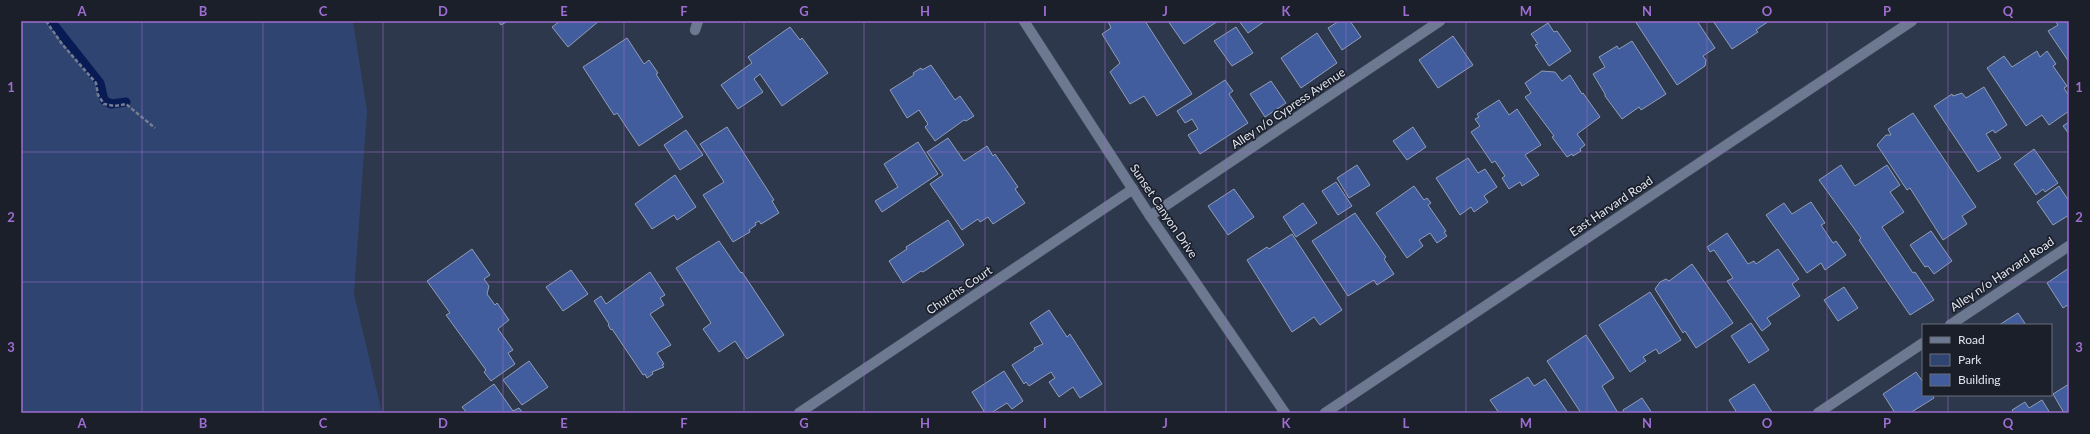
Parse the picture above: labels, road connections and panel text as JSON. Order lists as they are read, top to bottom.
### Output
{
  "streets": {
    "street": [
      "Alley n/o Cypress Avenue",
      "East Harvard Road",
      "Sunset Canyon Drive",
      "Alley n/o Harvard Road",
      "Churchs Court"
    ]
  },
  "crossings": [
    ["Alley n/o Cypress Avenue", "Sunset Canyon Drive"],
    ["Sunset Canyon Drive", "Churchs Court"]
  ],
  "legend": ["Road", "Park", "Building"],
  "grid": {
    "columns": [
      "A",
      "B",
      "C",
      "D",
      "E",
      "F",
      "G",
      "H",
      "I",
      "J",
      "K",
      "L",
      "M",
      "N",
      "O",
      "P",
      "Q"
    ],
    "rows": ["1", "2", "3"]
  }
}
